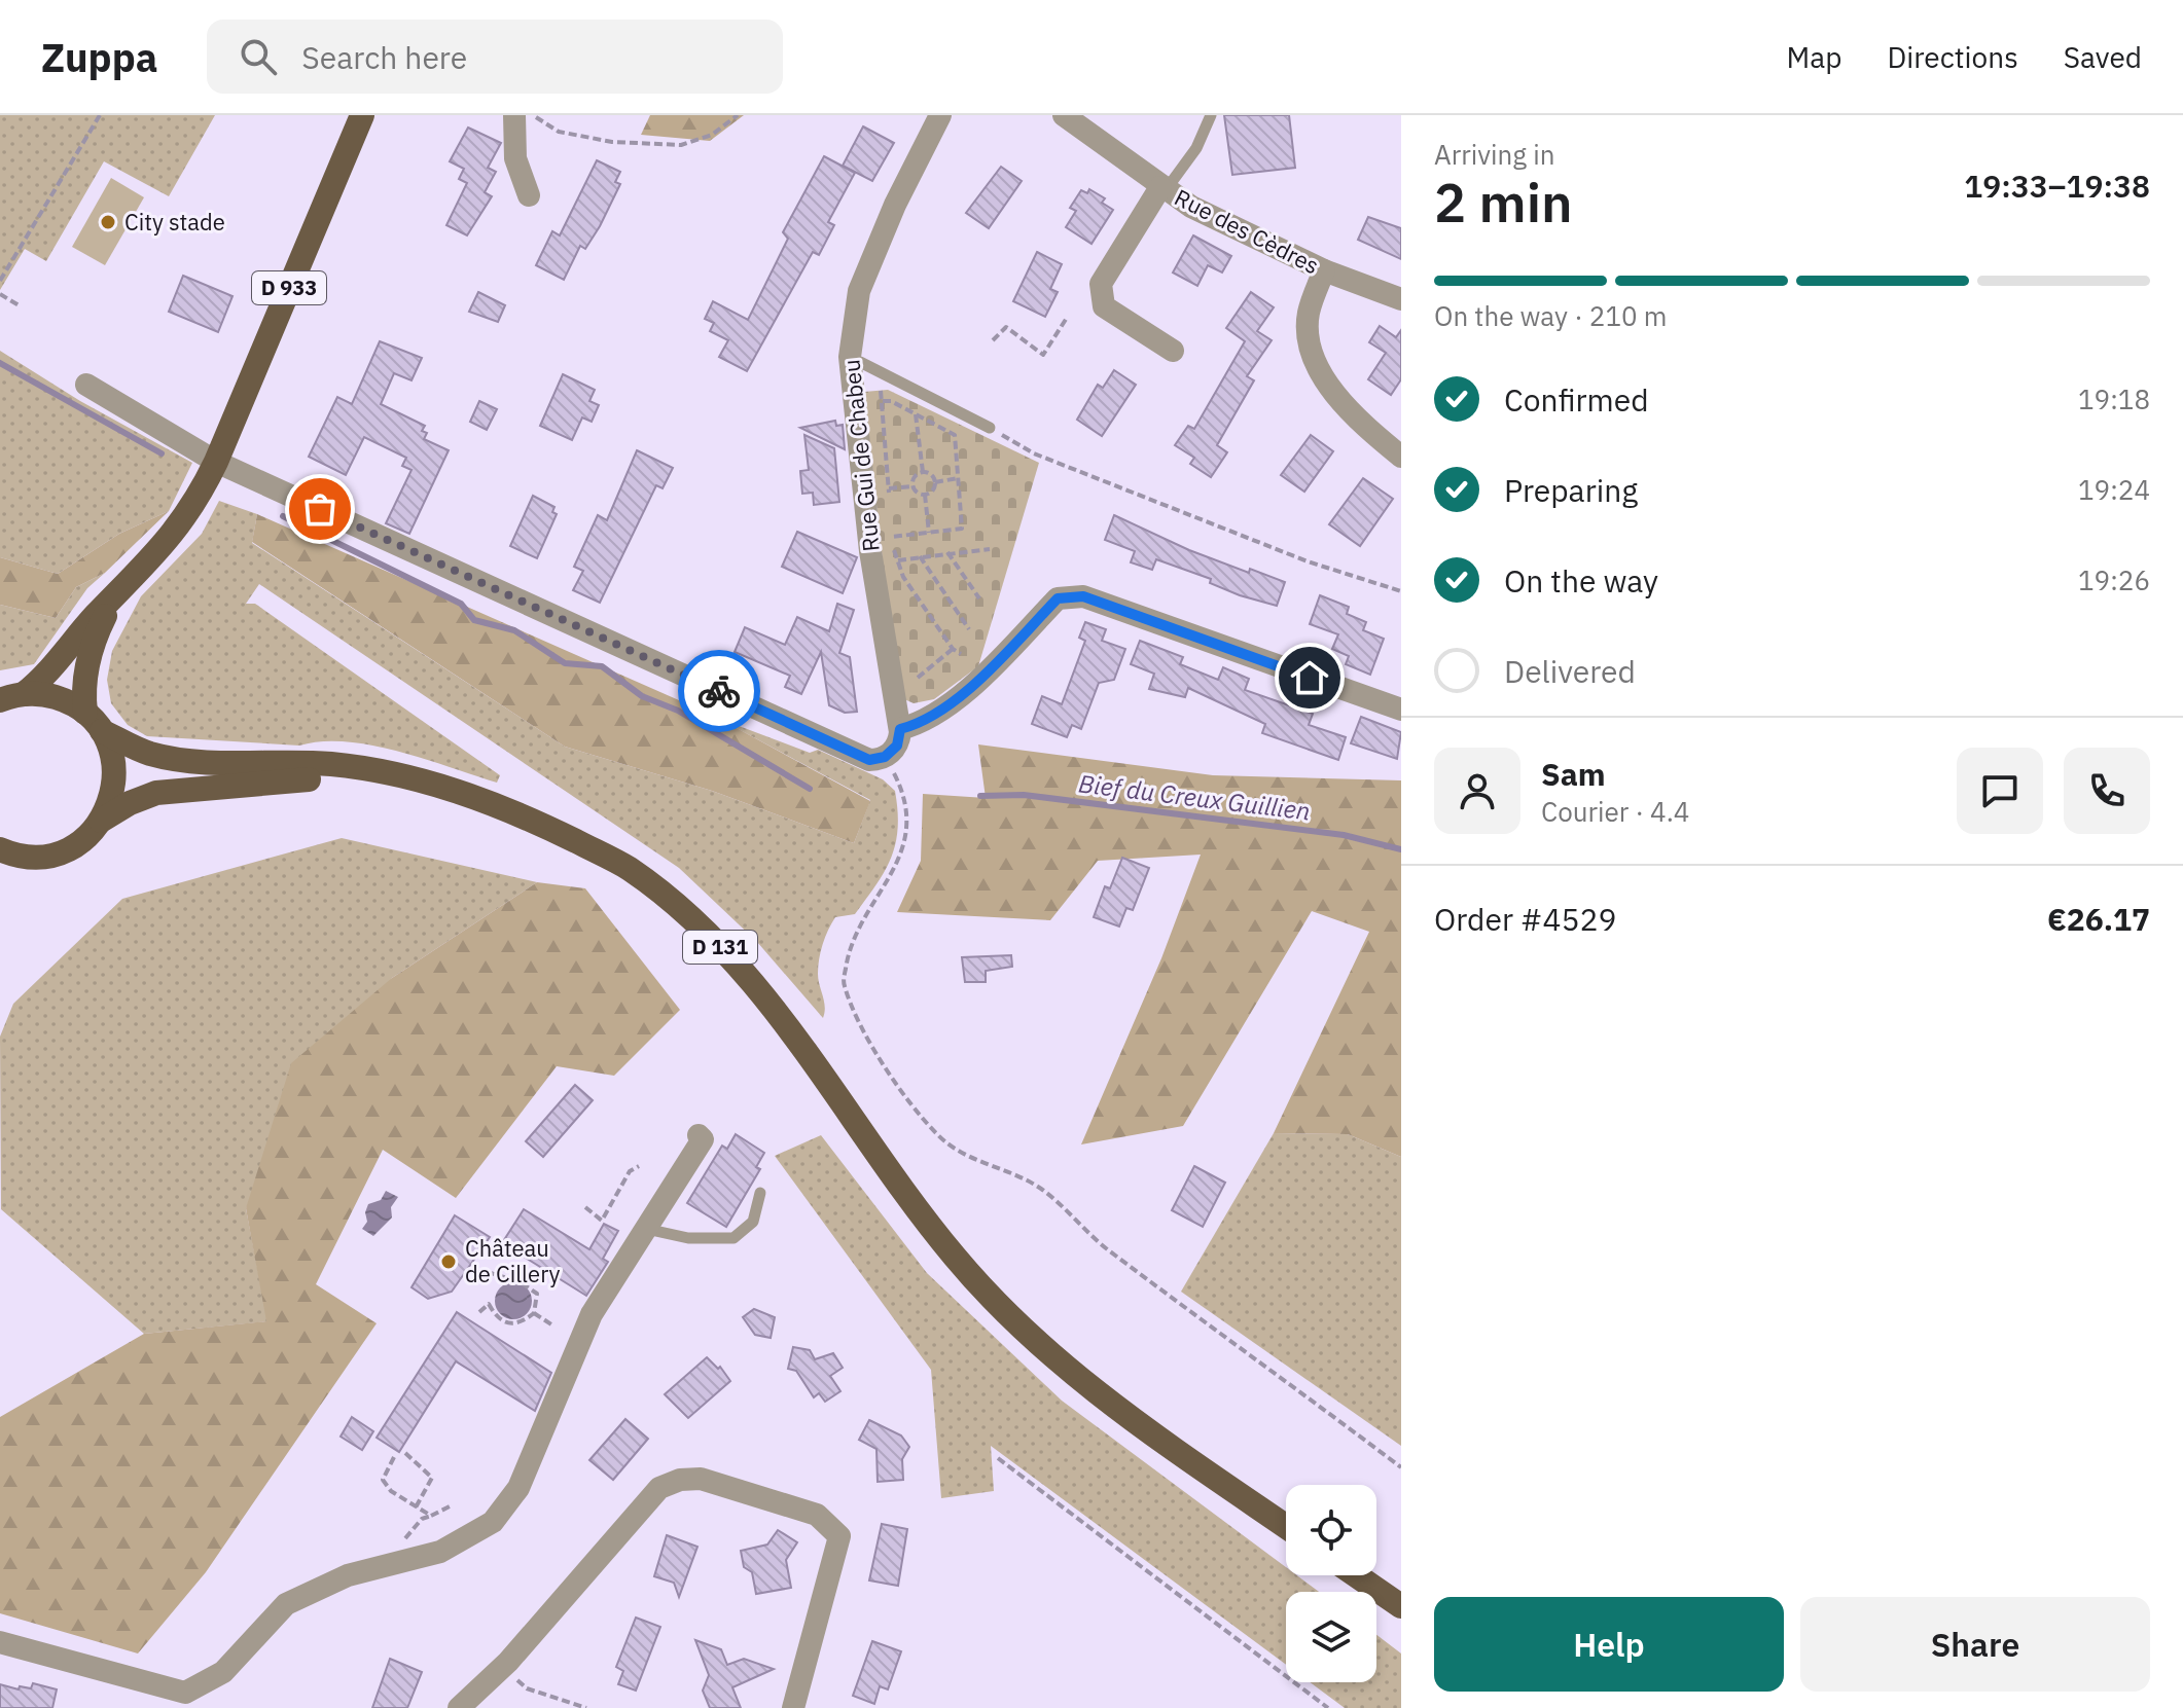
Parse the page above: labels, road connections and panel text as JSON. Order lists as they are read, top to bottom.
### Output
{
  "streets": {
    "main road": ["D 933", "D 131"],
    "street": ["Rue des Cèdres", "Rue Gui de Chabeu"]
  },
  "crossings": [
    ["D 933", "D 131"]
  ],
  "water": ["Bief du Creux Guillien"],
  "places": ["City stade", "Château de Cillery"],
  "page": {
    "header": "Zuppa",
    "search": "Search here",
    "nav": ["Map", "Directions", "Saved"],
    "heading": ["2 min", "Arriving in", "19:33–19:38"],
    "panel": [
      "Sam",
      "Courier · 4.4",
      "Order #4529",
      "€26.17"
    ],
    "bar": "On the way · 210 m",
    "list": [
      ["Confirmed", "19:18"],
      ["Preparing", "19:24"],
      ["On the way", "19:26"],
      "Delivered"
    ],
    "buttons": ["Help", "Share"]
  }
}
